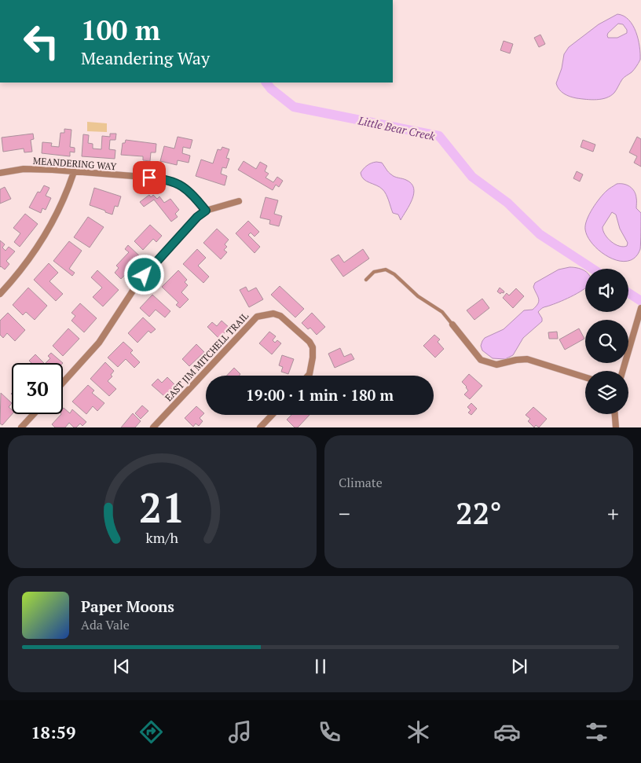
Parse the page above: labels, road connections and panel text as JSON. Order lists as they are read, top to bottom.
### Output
{
  "streets": {
    "street": ["MEANDERING WAY", "EAST JIM MITCHELL TRAIL"]
  },
  "water": ["Little Bear Creek"],
  "page": {
    "turn": ["100 m", "Meandering Way"],
    "limit": "30",
    "trip": "19:00 · 1 min · 180 m",
    "tile": "Climate",
    "heat": ["−", "22°", "+"],
    "song": ["Paper Moons", "Ada Vale"],
    "tabs": "18:59",
    "gauge": ["21", "km/h"]
  }
}
